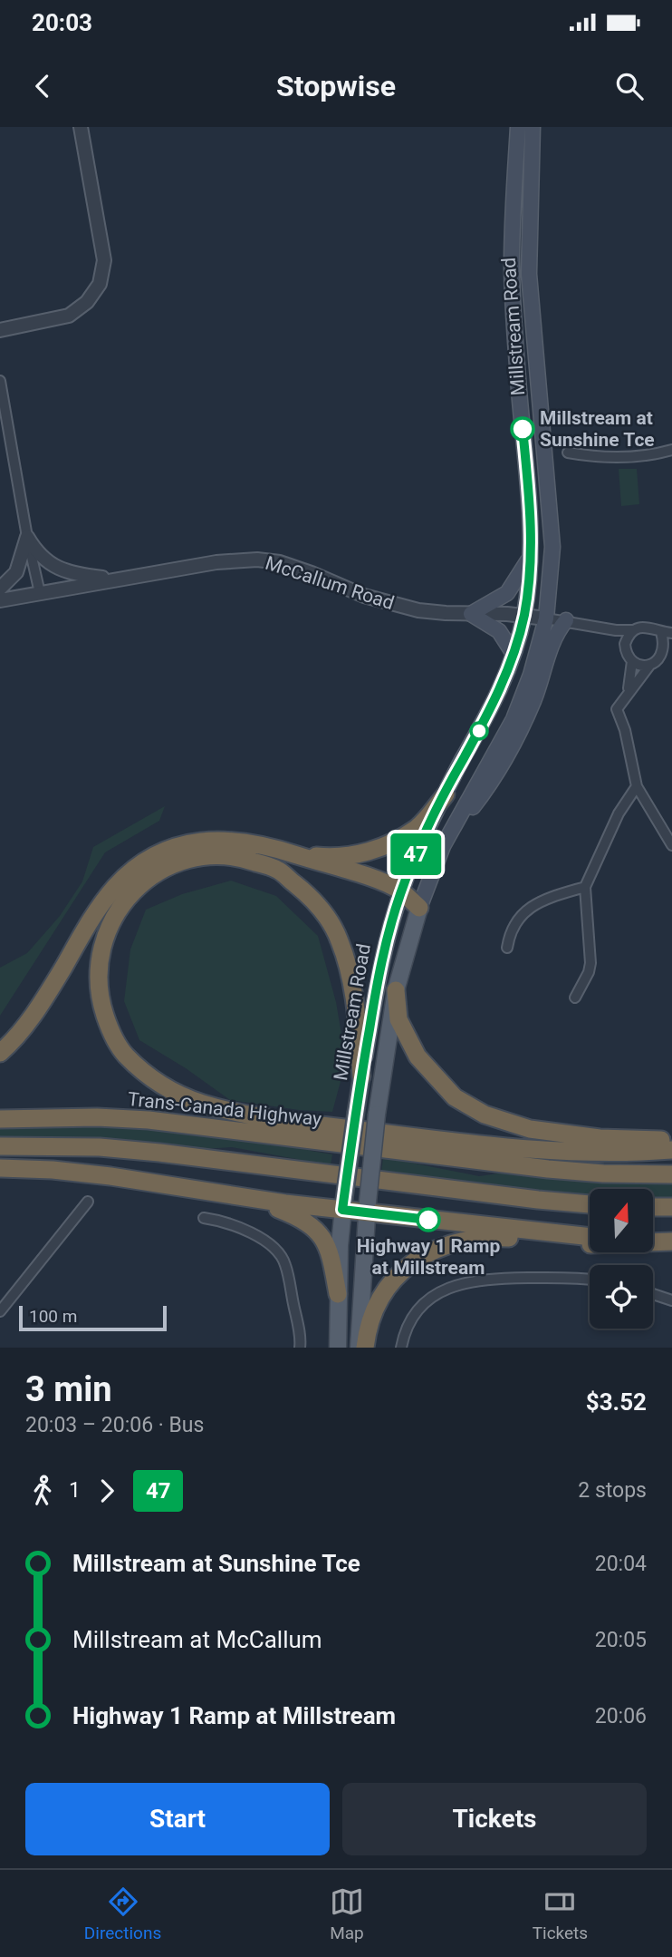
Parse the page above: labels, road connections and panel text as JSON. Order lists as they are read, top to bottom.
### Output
{
  "streets": {
    "highway": ["Trans-Canada Highway"],
    "main road": ["Millstream Road"],
    "street": ["McCallum Road"]
  },
  "crossings": [
    ["Millstream Road", "McCallum Road"]
  ],
  "places": ["Millstream at Sunshine Tce", "Highway 1 Ramp at Millstream"],
  "lines": ["bus line 47"],
  "scale_bar": "100 m",
  "north": "top",
  "page": {
    "status": "20:03",
    "header": "Stopwise",
    "on_map": "47",
    "scale": "100 m",
    "heading": ["3 min", "20:03 – 20:06 · Bus", "$3.52"],
    "legs": ["1", "47", "2 stops"],
    "list": [
      {
        "name": "Millstream at Sunshine Tce",
        "value": "20:04"
      },
      {
        "name": "Millstream at McCallum",
        "value": "20:05"
      },
      {
        "name": "Highway 1 Ramp at Millstream",
        "value": "20:06"
      }
    ],
    "buttons": ["Start", "Tickets"],
    "tabs": ["Directions", "Map", "Tickets"]
  }
}
